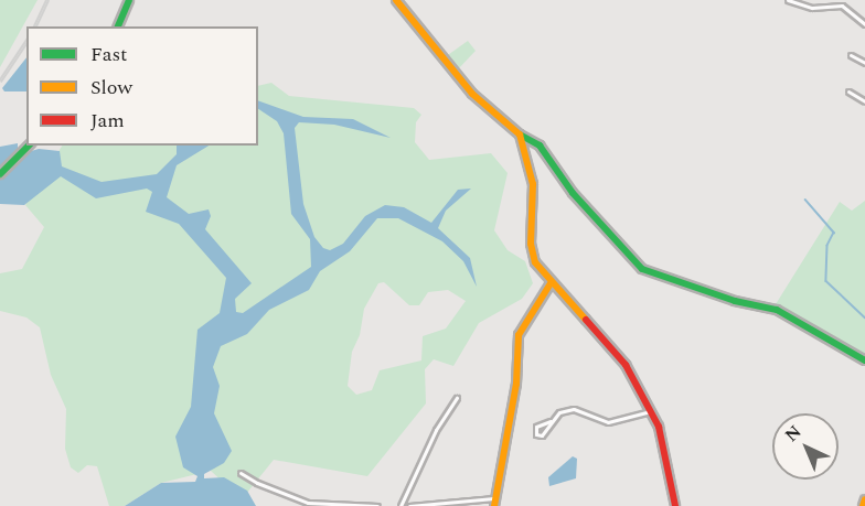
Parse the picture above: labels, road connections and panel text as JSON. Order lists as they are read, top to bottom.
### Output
{
  "legend": ["Fast", "Slow", "Jam"],
  "north": "top left"
}
